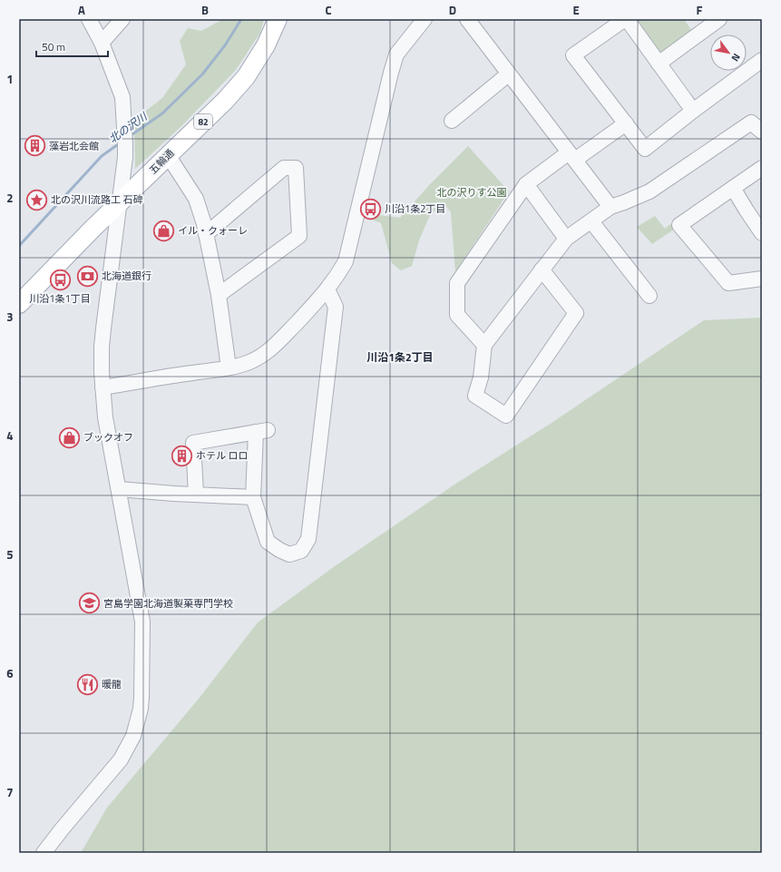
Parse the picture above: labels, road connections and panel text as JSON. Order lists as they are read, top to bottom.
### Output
{
  "streets": {
    "main road": ["82", "五輪通"]
  },
  "districts": ["川沿1条2丁目"],
  "water": ["北の沢川"],
  "parks": ["北の沢りす公園"],
  "places": {
    "building": ["藻岩北会館", "ホテル ロロ"],
    "place": ["北の沢川流路工 石碑"],
    "bus stop": ["川沿1条2丁目", "川沿1条1丁目"],
    "shop": ["イル・クォーレ", "ブックオフ"],
    "bank": ["北海道銀行"],
    "school or university": ["宮島学園北海道製菓専門学校"],
    "restaurant": ["暖龍"]
  },
  "scale_bar": "50 m",
  "north": "bottom right",
  "grid": {
    "columns": [
      "A",
      "B",
      "C",
      "D",
      "E",
      "F"
    ],
    "rows": [
      "1",
      "2",
      "3",
      "4",
      "5",
      "6",
      "7"
    ]
  }
}
